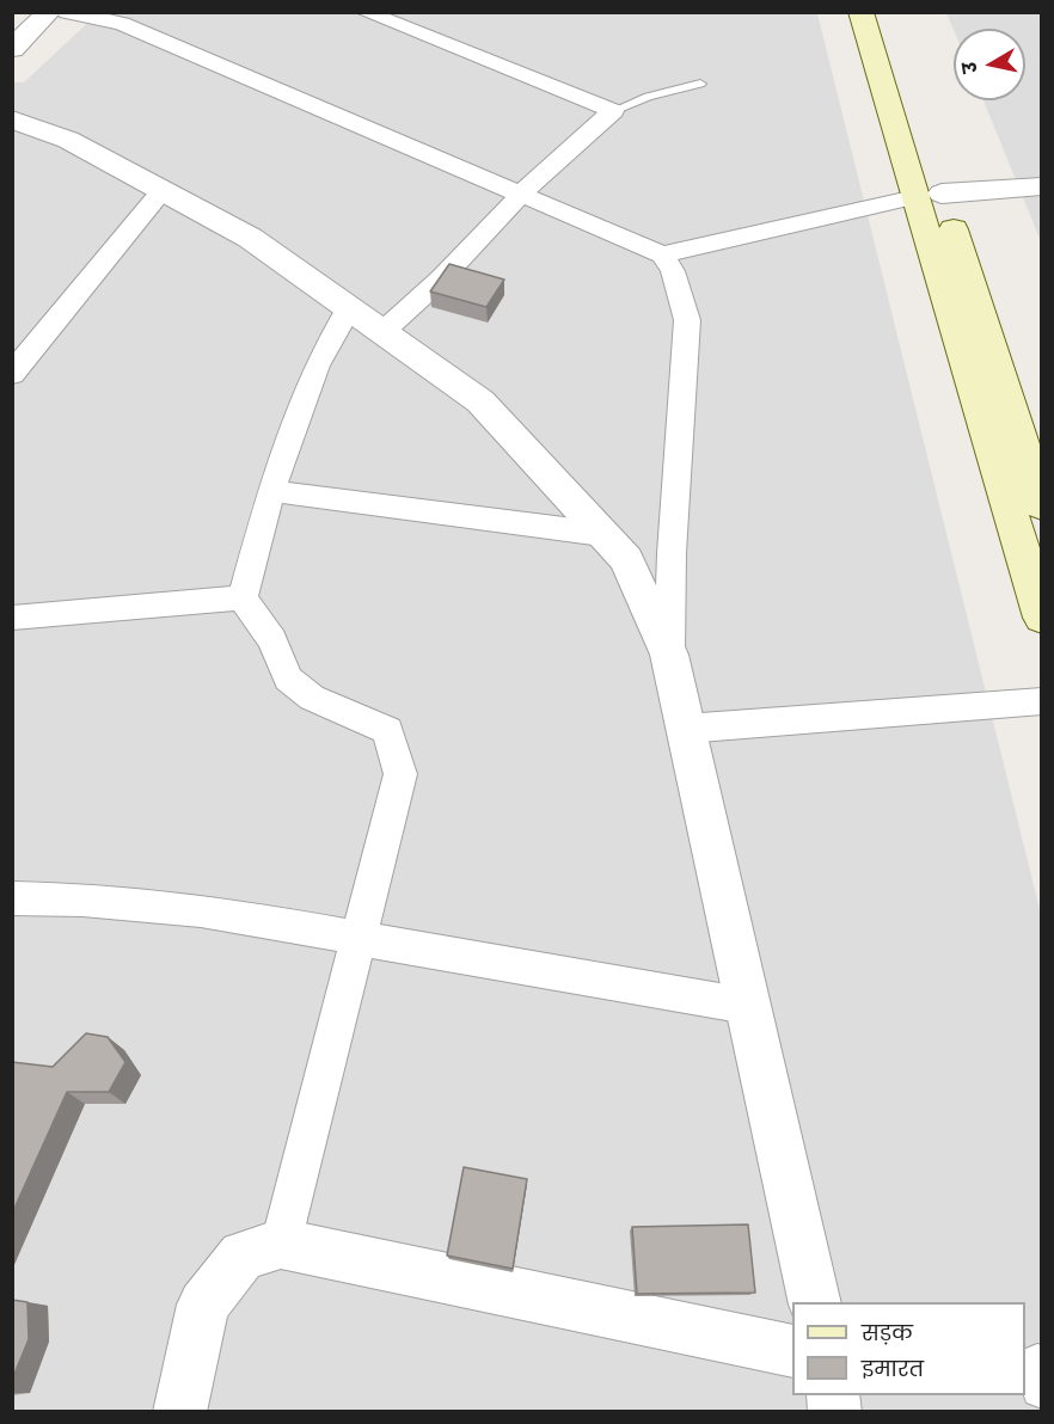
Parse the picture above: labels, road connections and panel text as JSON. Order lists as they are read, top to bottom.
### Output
{
  "legend": ["सड़क", "इमारत"],
  "north": "left"
}
